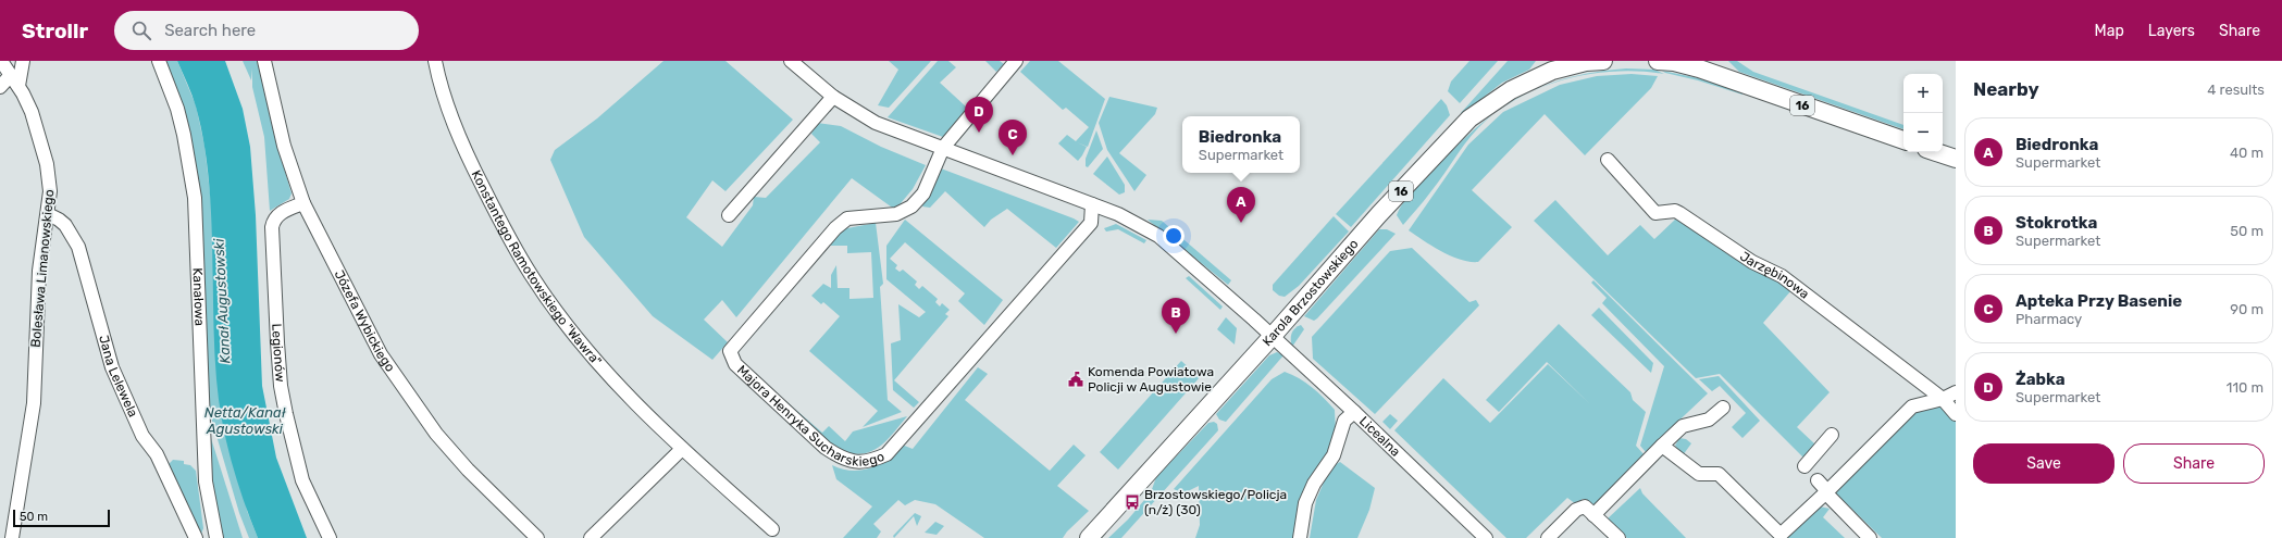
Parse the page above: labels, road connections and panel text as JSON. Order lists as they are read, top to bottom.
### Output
{
  "streets": {
    "main road": ["16", "Karola Brzostowskiego"],
    "street": [
      "Konstantego Ramotowskiego \"Wawra\"",
      "Bolesława Limanowskiego",
      "Jarzębinowa",
      "Kanałowa",
      "Józefa Wybickiego",
      "Legionów",
      "Jana Lelewela",
      "Majora Henryka Sucharskiego",
      "Licealna"
    ]
  },
  "crossings": [
    ["16", "Karola Brzostowskiego"],
    ["Bolesława Limanowskiego", "Jana Lelewela"],
    ["Karola Brzostowskiego", "Licealna"],
    ["Józefa Wybickiego", "Legionów"]
  ],
  "water": ["Kanał Augustowski", "Netta/Kanał Agustowski"],
  "places": {
    "public building": ["Komenda Powiatowa Policji w Augustowie"],
    "bus stop": ["Brzostowskiego/Policja (n/ż) (30)"]
  },
  "scale_bar": "50 m",
  "page": {
    "header": "Strollr",
    "search": "Search here",
    "nav": ["Map", "Layers", "Share"],
    "heading": ["Nearby", "4 results"],
    "map_buttons": ["+", "−"],
    "pins": [
      "D",
      "C",
      "A",
      "B"
    ],
    "popup": ["Biedronka", "Supermarket"],
    "list": [
      {
        "mark": "A",
        "name": "Biedronka",
        "note": "Supermarket",
        "value": "40 m"
      },
      {
        "mark": "B",
        "name": "Stokrotka",
        "note": "Supermarket",
        "value": "50 m"
      },
      {
        "mark": "C",
        "name": "Apteka Przy Basenie",
        "note": "Pharmacy",
        "value": "90 m"
      },
      {
        "mark": "D",
        "name": "Żabka",
        "note": "Supermarket",
        "value": "110 m"
      }
    ],
    "buttons": ["Save", "Share"],
    "scale": "50 m"
  }
}
